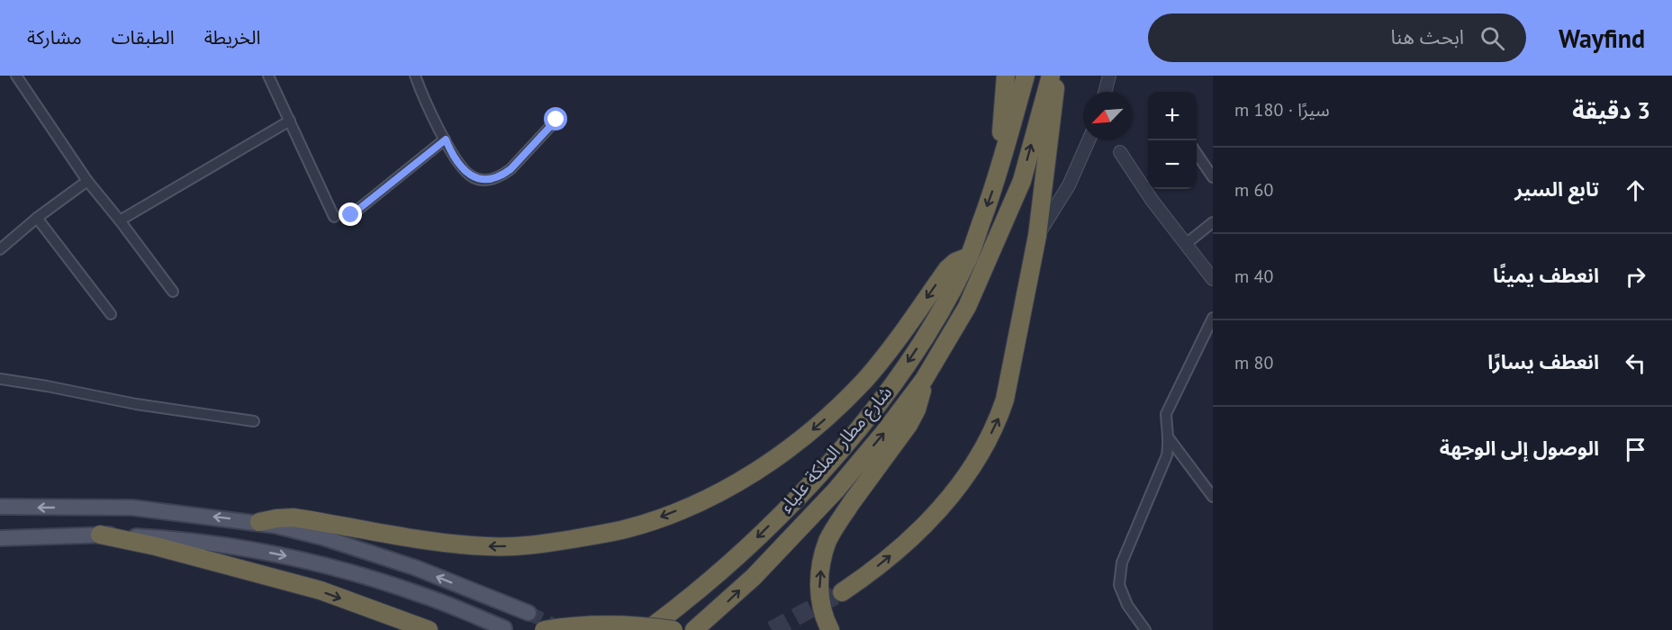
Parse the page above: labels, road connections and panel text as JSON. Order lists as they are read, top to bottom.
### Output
{
  "streets": {
    "highway": ["شارع مطار الملكة علياء"]
  },
  "north": "bottom left",
  "page": {
    "header": "Wayfind",
    "search": "ابحث هنا",
    "nav": ["الخريطة", "الطبقات", "مشاركة"],
    "heading": ["3 دقيقة", "سيرًا · 180 m"],
    "map_buttons": ["+", "−"],
    "list": [
      ["تابع السير", "60 m"],
      ["انعطف يمينًا", "40 m"],
      ["انعطف يسارًا", "80 m"],
      "الوصول إلى الوجهة"
    ]
  }
}
